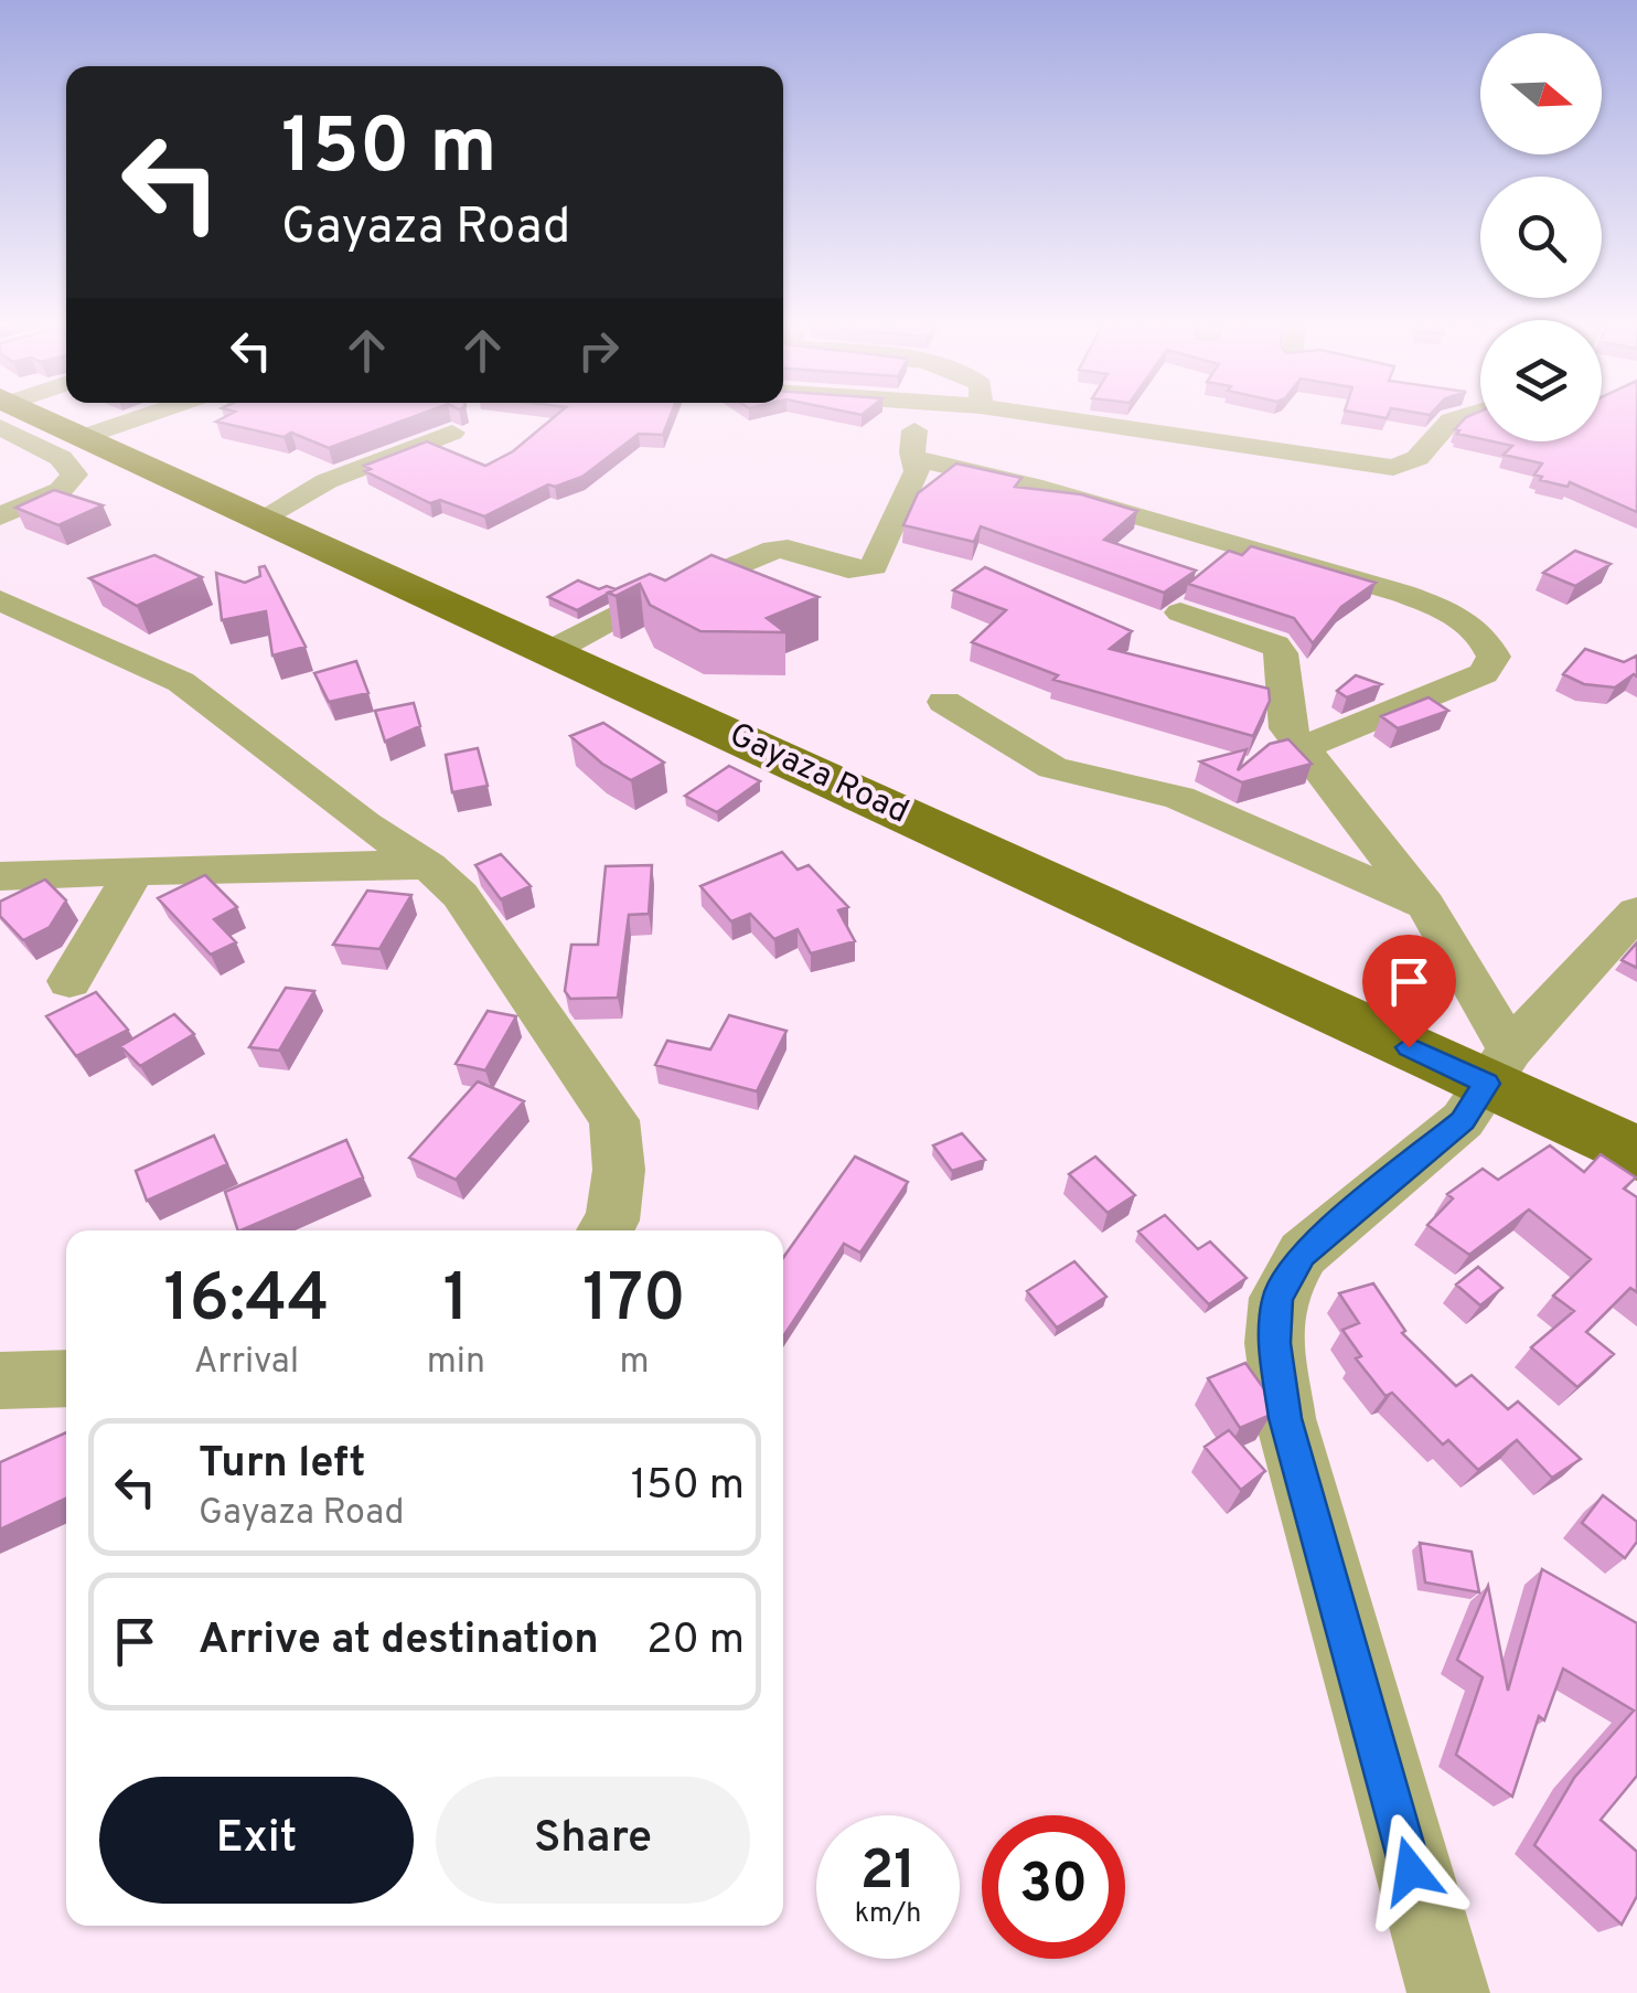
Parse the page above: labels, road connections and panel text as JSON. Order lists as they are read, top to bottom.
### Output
{
  "streets": {
    "main road": ["Gayaza Road"]
  },
  "north": "right",
  "page": {
    "turn": ["150 m", "Gayaza Road"],
    "eta": [
      "16:44",
      "Arrival",
      "1",
      "min",
      "170",
      "m"
    ],
    "list": [
      {
        "name": "Turn left",
        "note": "Gayaza Road",
        "value": "150 m"
      },
      {
        "name": "Arrive at destination",
        "value": "20 m"
      }
    ],
    "buttons": ["Exit", "Share"],
    "speed": "21 km/h",
    "limit": "30"
  }
}
